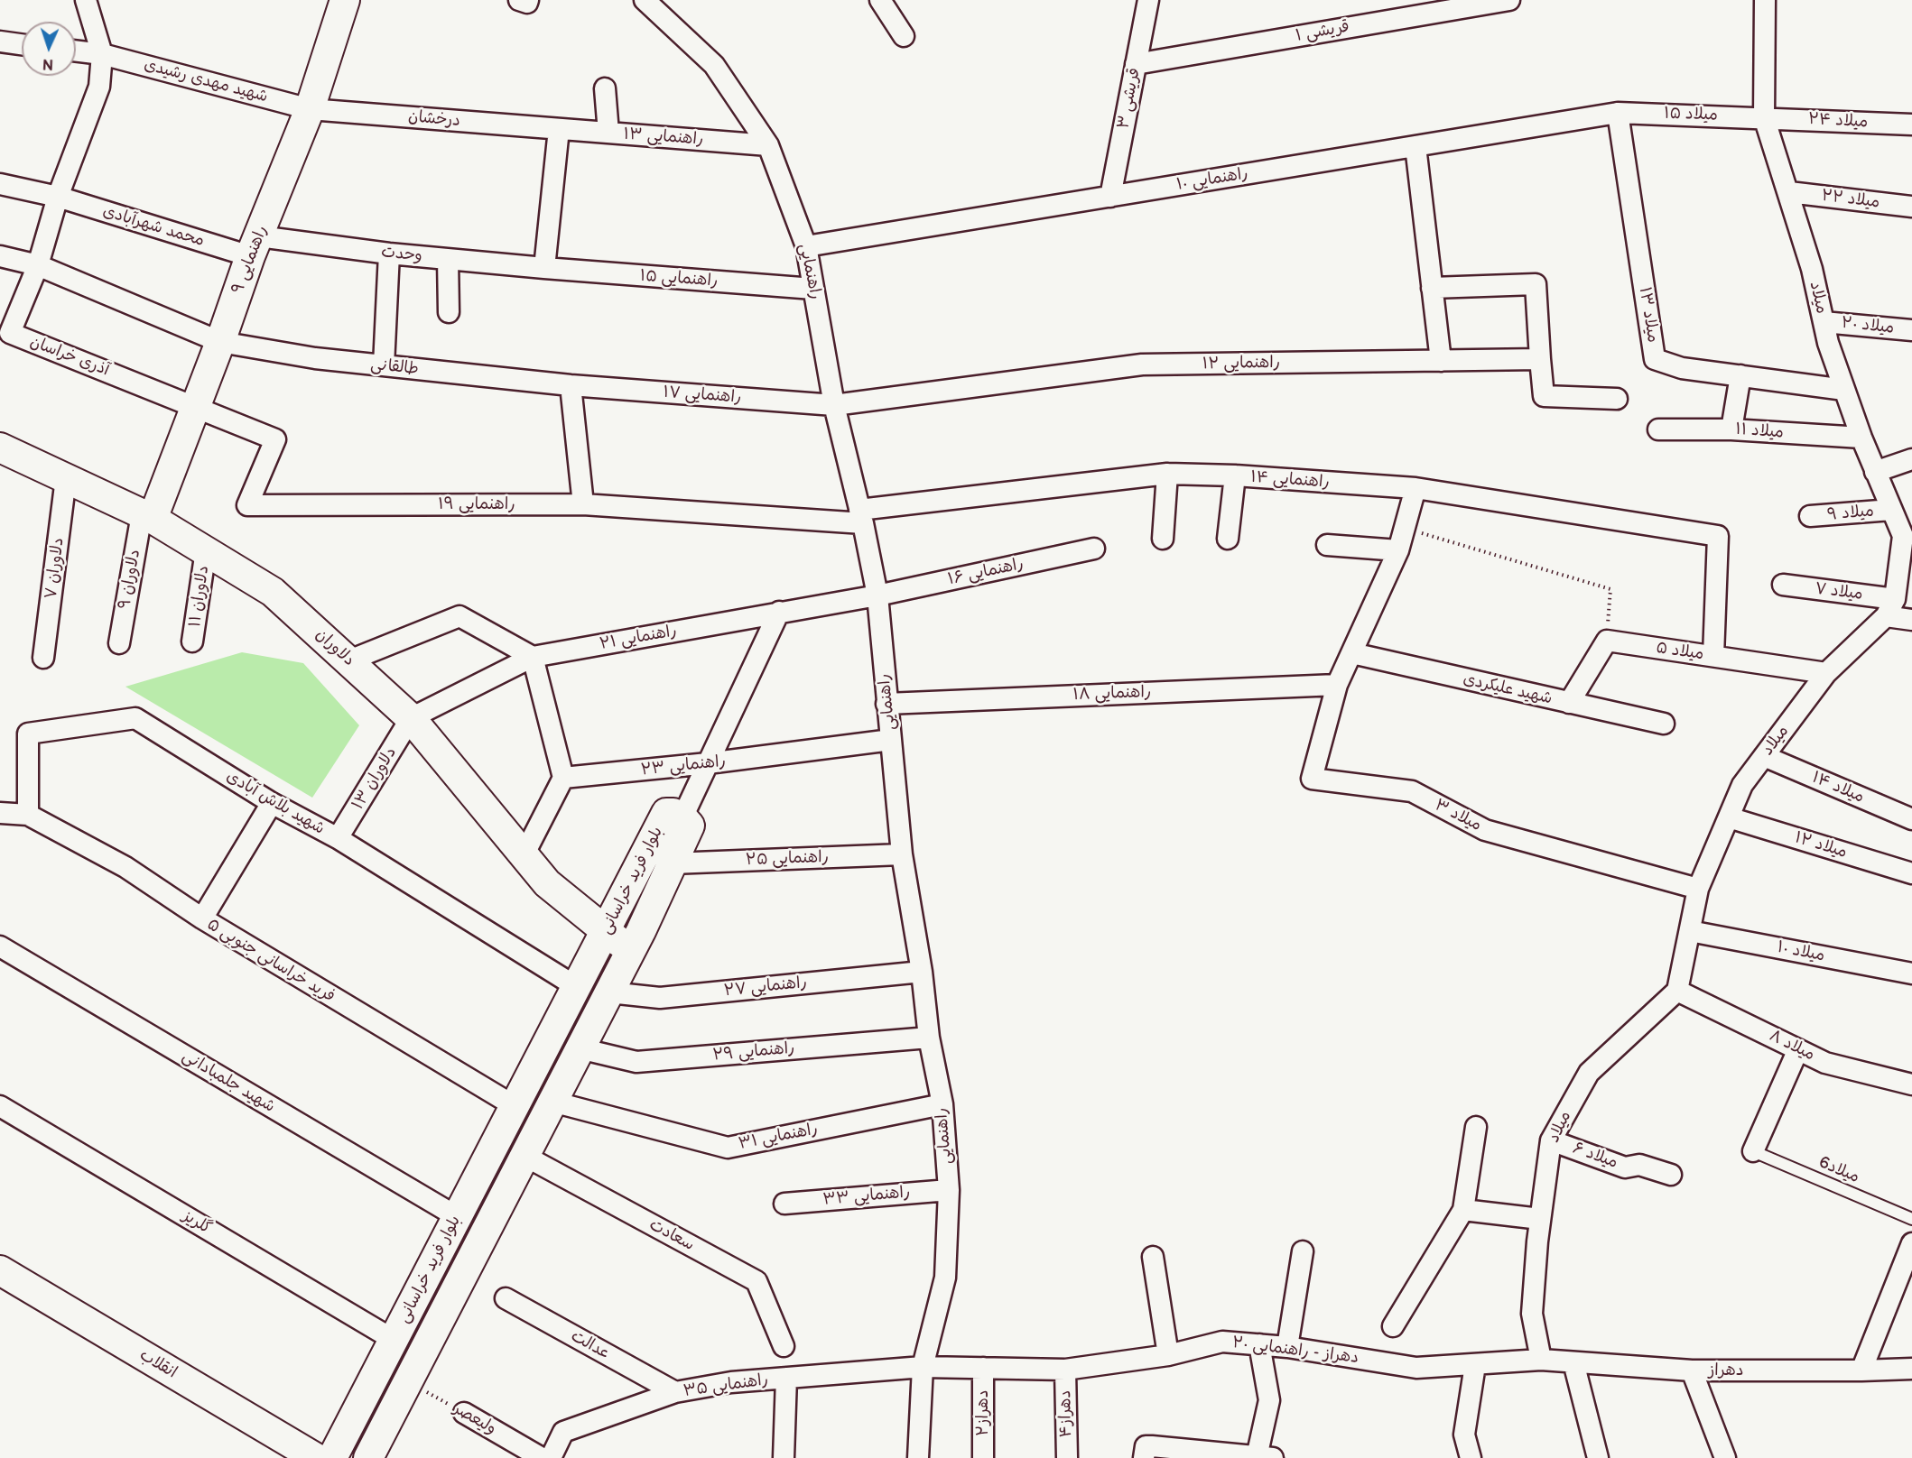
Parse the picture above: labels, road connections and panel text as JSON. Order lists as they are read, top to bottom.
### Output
{
  "streets": {
    "street": [
      "قریشی ۱",
      "شهید مهدی رشیدی",
      "قریشی ۳",
      "میلاد ۱۵",
      "درخشان",
      "میلاد ۲۴",
      "راهنمایی ۱۳",
      "راهنمایی ۱۰",
      "میلاد ۲۲",
      "محمد شهرآبادی",
      "وحدت",
      "راهنمایی ۹",
      "راهنمایی",
      "راهنمایی ۱۵",
      "میلاد",
      "میلاد ۱۳",
      "میلاد ۲۰",
      "آذری خراسان",
      "راهنمایی ۱۲",
      "طالقانی",
      "راهنمایی ۱۷",
      "میلاد ۱۱",
      "راهنمایی ۱۴",
      "راهنمایی ۱۹",
      "میلاد ۹",
      "دلاوران ۷",
      "راهنمایی ۱۶",
      "دلاوران ۹",
      "میلاد ۷",
      "دلاوران ۱۱",
      "راهنمایی ۲۱",
      "دلاوران",
      "میلاد ۵",
      "شهید علیکردی",
      "راهنمایی ۱۸",
      "راهنمایی ۲۳",
      "دلاوران ۱۳",
      "میلاد ۱۴",
      "شهید بلاش آبادی",
      "میلاد ۳",
      "میلاد ۱۲",
      "راهنمایی ۲۵",
      "بلوار فرید خراسانی",
      "میلاد ۱۰",
      "فرید خراسانی جنوبی ۵",
      "راهنمایی ۲۷",
      "میلاد ۸",
      "راهنمایی ۲۹",
      "شهید جلمبادانی",
      "راهنمایی ۳۱",
      "میلاد ۶",
      "راهنمایی ۳۳",
      "گلریز",
      "سعادت",
      "عدالت",
      "دهراز - راهنمایی ۲۰",
      "انقلاب",
      "دهراز",
      "راهنمایی ۳۵",
      "دهراز۲",
      "دهراز۴",
      "ولیعصر"
    ],
    "lane": ["میلاد6"]
  },
  "crossings": [
    ["قریشی ۱", "قریشی ۳"],
    ["شهید مهدی رشیدی", "درخشان"],
    ["شهید مهدی رشیدی", "راهنمایی ۹"],
    ["قریشی ۳", "راهنمایی ۱۰"],
    ["میلاد ۱۵", "میلاد ۲۴"],
    ["میلاد ۱۵", "راهنمایی ۱۰"],
    ["میلاد ۱۵", "میلاد"],
    ["میلاد ۱۵", "میلاد ۱۳"],
    ["درخشان", "راهنمایی ۱۳"],
    ["درخشان", "راهنمایی ۹"],
    ["میلاد ۲۴", "میلاد"],
    ["راهنمایی ۱۳", "راهنمایی"],
    ["راهنمایی ۱۰", "راهنمایی"],
    ["راهنمایی ۱۰", "میلاد ۱۳"],
    ["میلاد ۲۲", "میلاد"],
    ["محمد شهرآبادی", "وحدت"],
    ["محمد شهرآبادی", "راهنمایی ۹"],
    ["وحدت", "راهنمایی ۹"],
    ["وحدت", "راهنمایی ۱۵"],
    ["راهنمایی ۹", "آذری خراسان"],
    ["راهنمایی ۹", "طالقانی"],
    ["راهنمایی ۹", "راهنمایی ۱۹"],
    ["راهنمایی ۹", "دلاوران ۹"],
    ["راهنمایی ۹", "دلاوران"],
    ["راهنمایی", "راهنمایی ۱۵"],
    ["راهنمایی", "راهنمایی ۱۲"],
    ["راهنمایی", "راهنمایی ۱۷"],
    ["راهنمایی", "راهنمایی ۱۴"],
    ["راهنمایی", "راهنمایی ۱۹"],
    ["راهنمایی", "راهنمایی ۱۶"],
    ["راهنمایی", "راهنمایی ۲۱"],
    ["راهنمایی", "راهنمایی ۱۸"],
    ["راهنمایی", "راهنمایی ۲۳"],
    ["راهنمایی", "راهنمایی ۲۵"],
    ["راهنمایی", "راهنمایی ۲۷"],
    ["راهنمایی", "راهنمایی ۲۹"],
    ["راهنمایی", "راهنمایی ۳۱"],
    ["راهنمایی", "راهنمایی ۳۳"],
    ["راهنمایی", "دهراز - راهنمایی ۲۰"],
    ["راهنمایی", "راهنمایی ۳۵"],
    ["میلاد", "میلاد ۱۳"],
    ["میلاد", "میلاد ۲۰"],
    ["میلاد", "میلاد ۱۱"],
    ["میلاد", "میلاد ۹"],
    ["میلاد", "میلاد ۷"],
    ["میلاد", "میلاد ۵"],
    ["میلاد", "میلاد ۱۴"],
    ["میلاد", "میلاد ۳"],
    ["میلاد", "میلاد ۱۲"],
    ["میلاد", "میلاد ۱۰"],
    ["میلاد", "میلاد ۸"],
    ["میلاد", "میلاد ۶"],
    ["میلاد", "دهراز - راهنمایی ۲۰"],
    ["میلاد", "دهراز"],
    ["آذری خراسان", "طالقانی"],
    ["آذری خراسان", "راهنمایی ۱۹"],
    ["راهنمایی ۱۲", "راهنمایی ۱۷"],
    ["طالقانی", "راهنمایی ۱۷"],
    ["راهنمایی ۱۴", "راهنمایی ۱۹"],
    ["راهنمایی ۱۴", "میلاد ۵"],
    ["دلاوران ۷", "دلاوران"],
    ["راهنمایی ۱۶", "راهنمایی ۲۱"],
    ["دلاوران ۹", "دلاوران"],
    ["دلاوران ۱۱", "دلاوران"],
    ["راهنمایی ۲۱", "دلاوران"],
    ["راهنمایی ۲۱", "دلاوران ۱۳"],
    ["دلاوران", "دلاوران ۱۳"],
    ["دلاوران", "بلوار فرید خراسانی"],
    ["راهنمایی ۱۸", "میلاد ۳"],
    ["دلاوران ۱۳", "شهید بلاش آبادی"],
    ["شهید بلاش آبادی", "بلوار فرید خراسانی"],
    ["شهید بلاش آبادی", "فرید خراسانی جنوبی ۵"],
    ["راهنمایی ۲۵", "بلوار فرید خراسانی"],
    ["بلوار فرید خراسانی", "فرید خراسانی جنوبی ۵"],
    ["بلوار فرید خراسانی", "راهنمایی ۲۷"],
    ["بلوار فرید خراسانی", "راهنمایی ۲۹"],
    ["بلوار فرید خراسانی", "شهید جلمبادانی"],
    ["بلوار فرید خراسانی", "راهنمایی ۳۱"],
    ["بلوار فرید خراسانی", "گلریز"],
    ["بلوار فرید خراسانی", "سعادت"],
    ["بلوار فرید خراسانی", "ولیعصر"],
    ["عدالت", "راهنمایی ۳۵"],
    ["دهراز - راهنمایی ۲۰", "دهراز"],
    ["دهراز - راهنمایی ۲۰", "راهنمایی ۳۵"],
    ["دهراز - راهنمایی ۲۰", "دهراز۲"],
    ["دهراز - راهنمایی ۲۰", "دهراز۴"]
  ],
  "north": "bottom"
}
